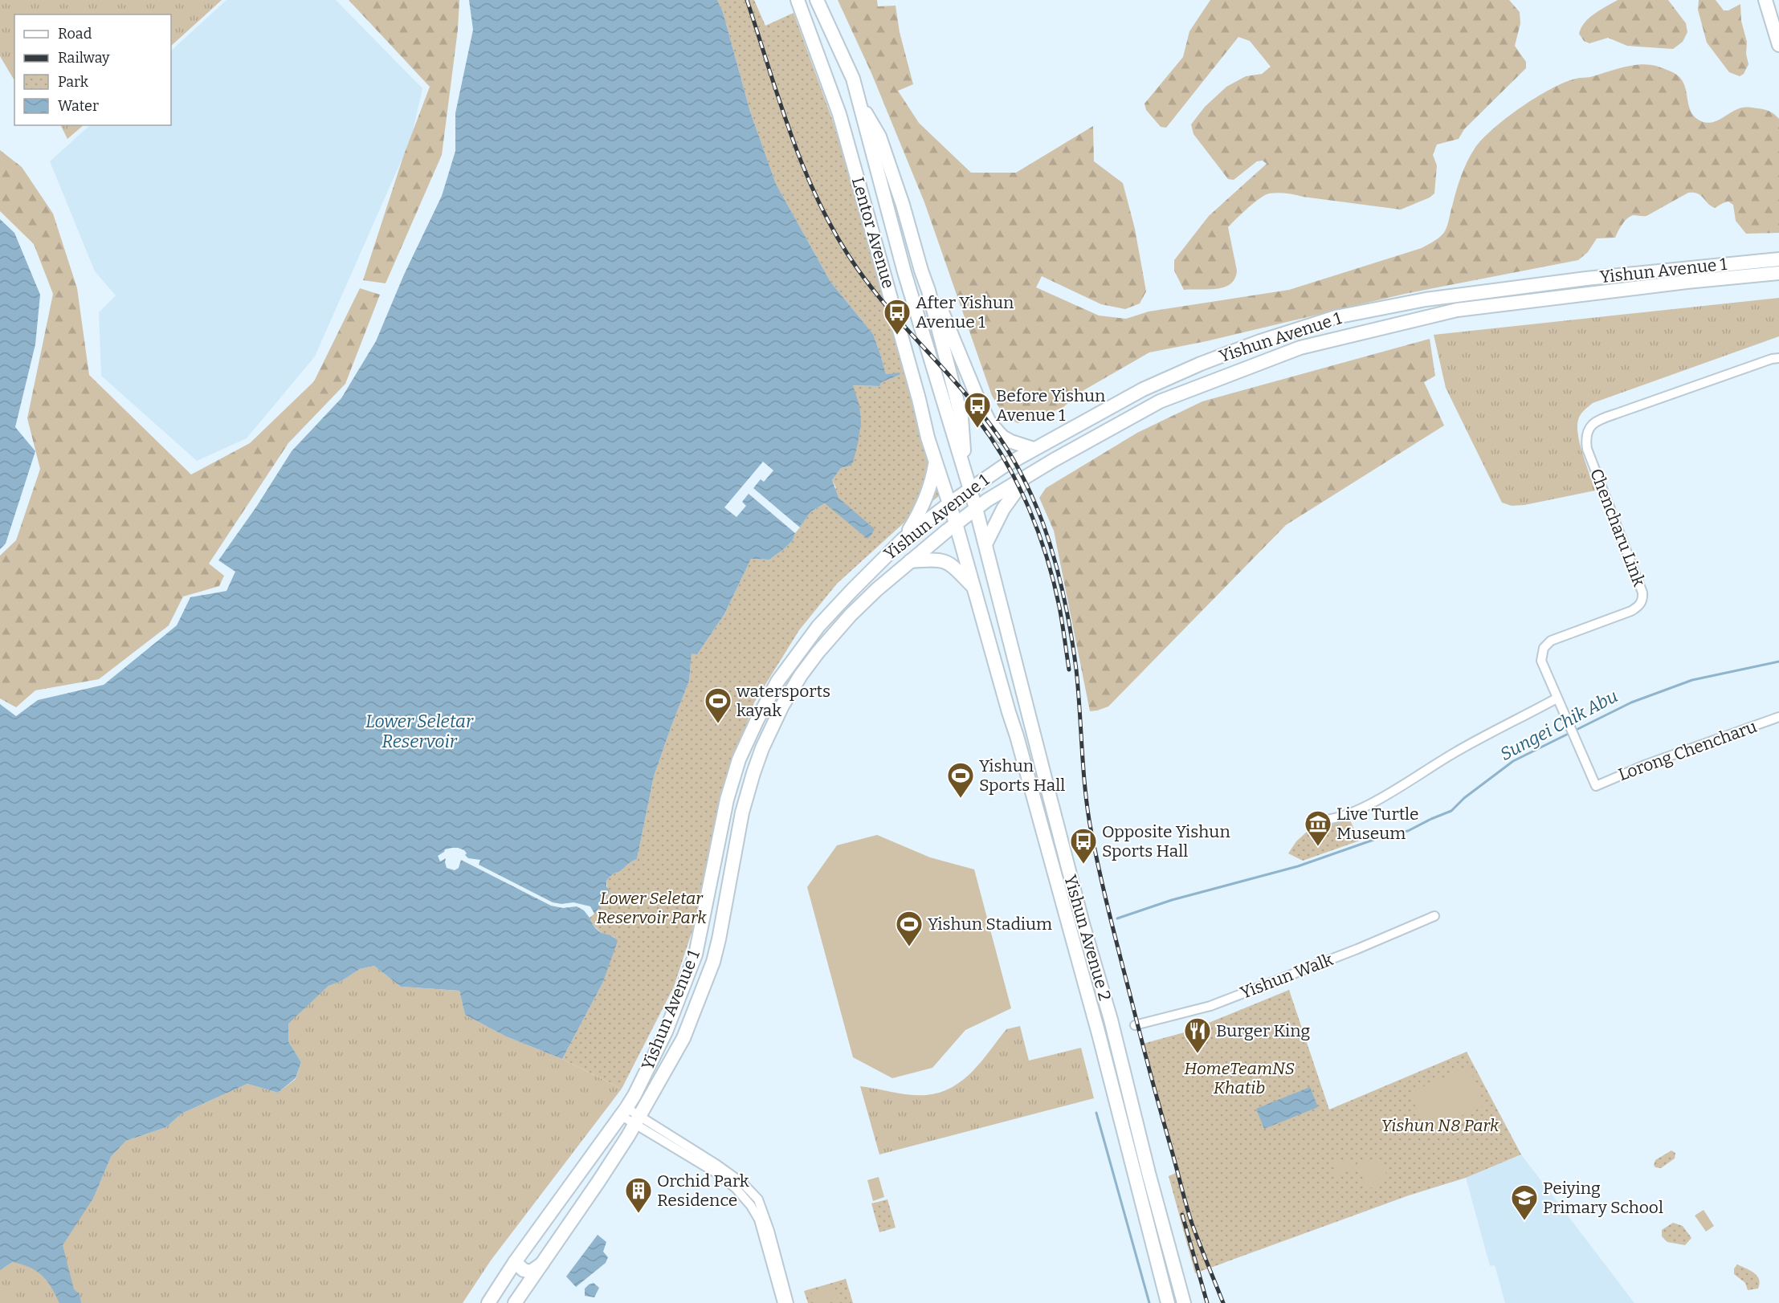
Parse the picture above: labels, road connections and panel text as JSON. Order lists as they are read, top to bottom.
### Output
{
  "streets": {
    "main road": ["Lentor Avenue", "Yishun Avenue 1", "Yishun Avenue 2"],
    "street": ["Chencharu Link", "Lorong Chencharu", "Yishun Walk"]
  },
  "crossings": [
    ["Lentor Avenue", "Yishun Avenue 1"],
    ["Lentor Avenue", "Yishun Avenue 2"],
    ["Yishun Avenue 1", "Yishun Avenue 2"],
    ["Chencharu Link", "Lorong Chencharu"]
  ],
  "water": ["Lower Seletar Reservoir", "Sungei Chik Abu"],
  "parks": ["Lower Seletar Reservoir Park", "HomeTeamNS Khatib", "Yishun N8 Park"],
  "places": {
    "bus stop": ["After Yishun Avenue 1", "Before Yishun Avenue 1", "Opposite Yishun Sports Hall"],
    "sports": ["watersports kayak", "Yishun Sports Hall", "Yishun Stadium"],
    "museum": ["Live Turtle Museum"],
    "restaurant": ["Burger King"],
    "building": ["Orchid Park Residence"],
    "school or university": ["Peiying Primary School"]
  },
  "legend": [
    "Road",
    "Railway",
    "Park",
    "Water"
  ]
}
